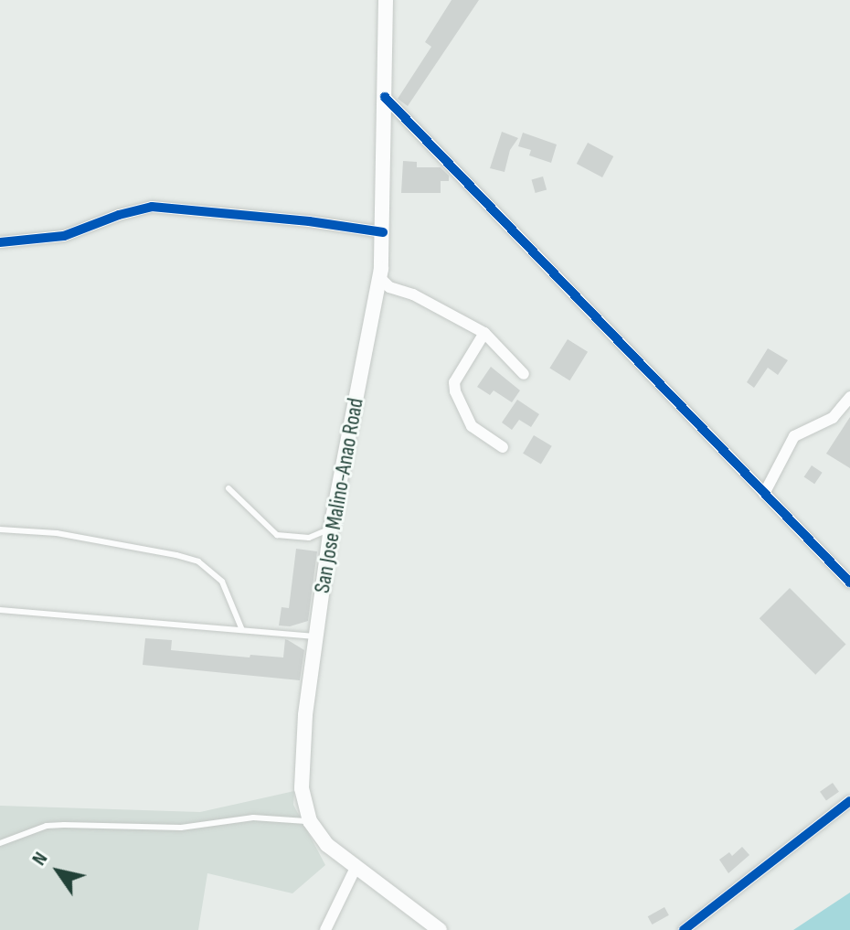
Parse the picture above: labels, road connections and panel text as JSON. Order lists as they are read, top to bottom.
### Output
{
  "streets": {
    "main road": ["San Jose Malino-Anao Road"]
  },
  "north": "top left"
}
